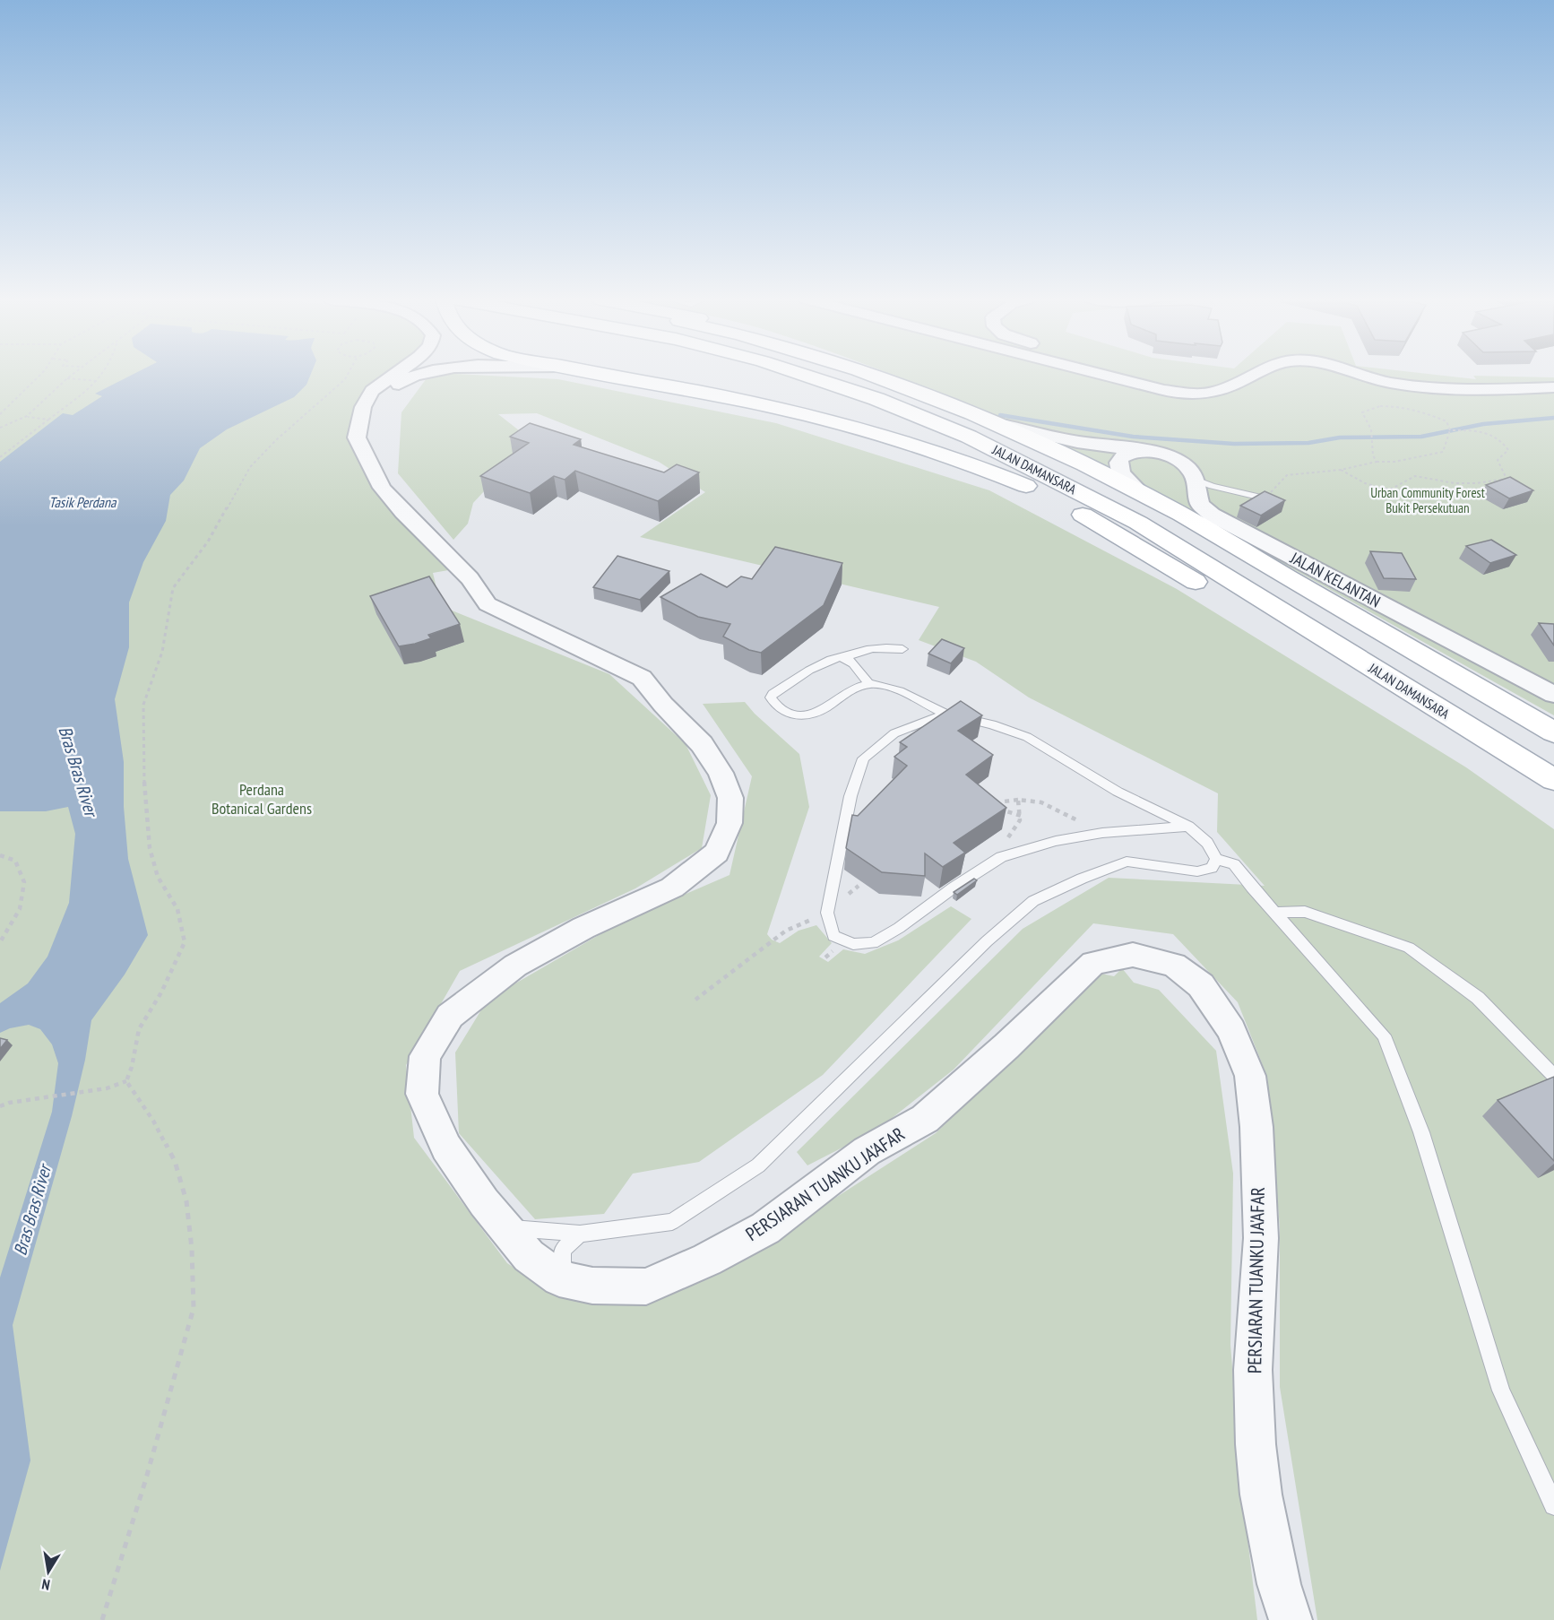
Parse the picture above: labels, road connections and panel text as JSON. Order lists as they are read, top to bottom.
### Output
{
  "streets": {
    "main road": ["JALAN DAMANSARA"],
    "street": ["JALAN KELANTAN", "PERSIARAN TUANKU JA'AFAR"]
  },
  "water": ["Tasik Perdana", "Bras Bras River"],
  "parks": ["Urban Community Forest Bukit Persekutuan", "Perdana Botanical Gardens"],
  "north": "bottom"
}
